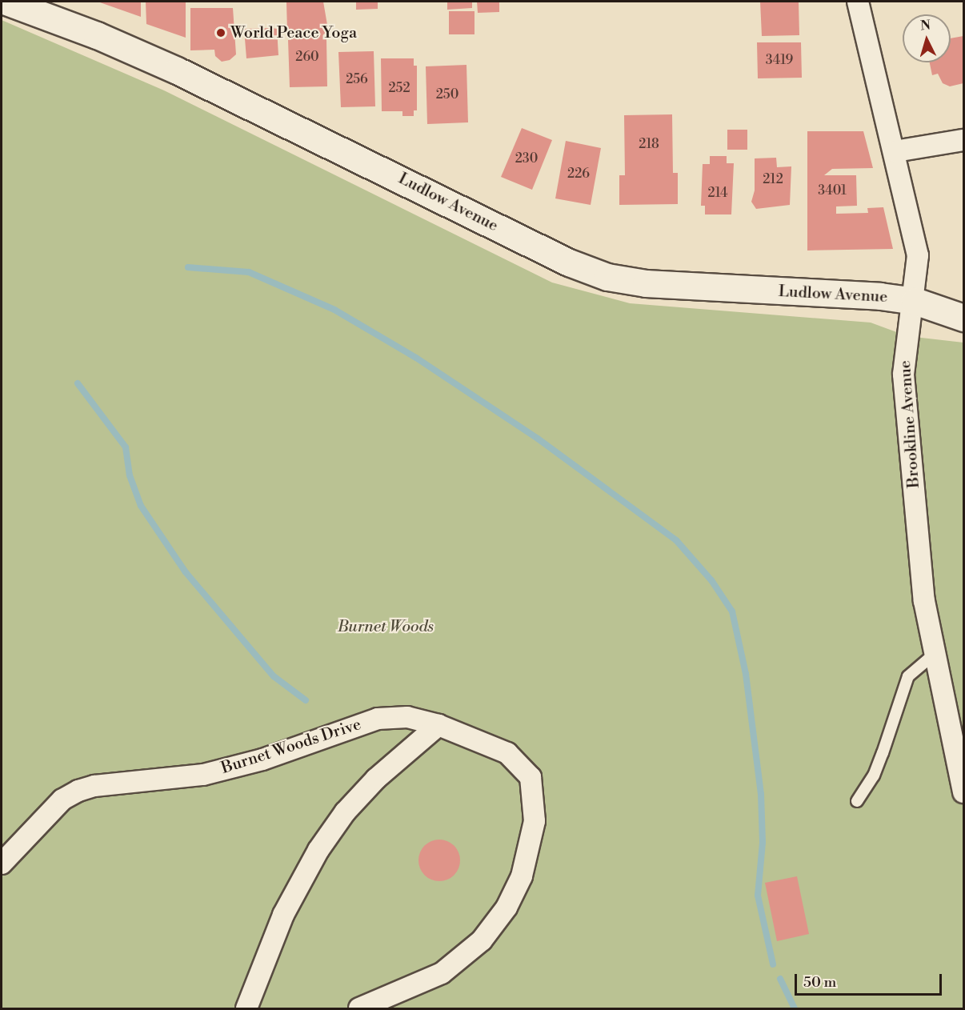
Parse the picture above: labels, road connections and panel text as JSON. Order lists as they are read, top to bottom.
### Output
{
  "streets": {
    "street": ["Ludlow Avenue", "Brookline Avenue", "Burnet Woods Drive"]
  },
  "crossings": [
    ["Ludlow Avenue", "Brookline Avenue"]
  ],
  "parks": ["Burnet Woods"],
  "places": ["World Peace Yoga"],
  "house_numbers": [
    "260",
    "3419",
    "256",
    "252",
    "250",
    "218",
    "230",
    "226",
    "212",
    "3401",
    "214"
  ],
  "scale_bar": "50 m",
  "north": "top"
}
